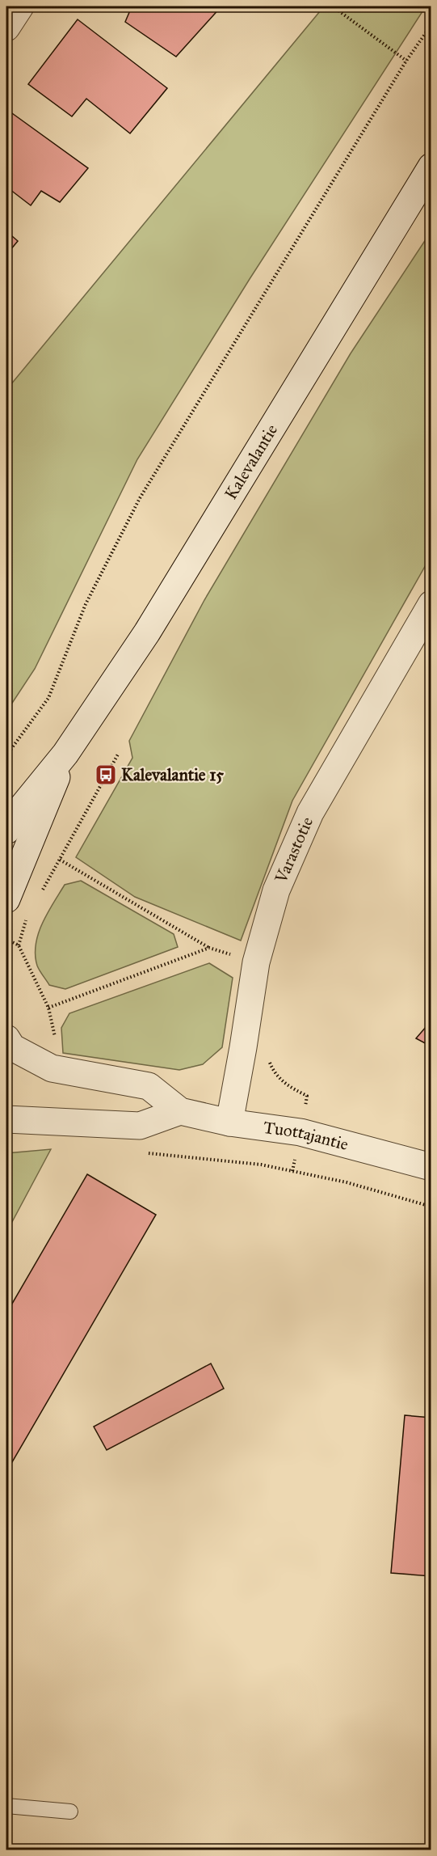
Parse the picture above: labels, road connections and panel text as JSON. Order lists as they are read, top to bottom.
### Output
{
  "streets": {
    "street": ["Kalevalantie", "Varastotie", "Tuottajantie"]
  },
  "crossings": [
    ["Varastotie", "Tuottajantie"]
  ],
  "places": {
    "bus stop": ["Kalevalantie 15"]
  }
}
